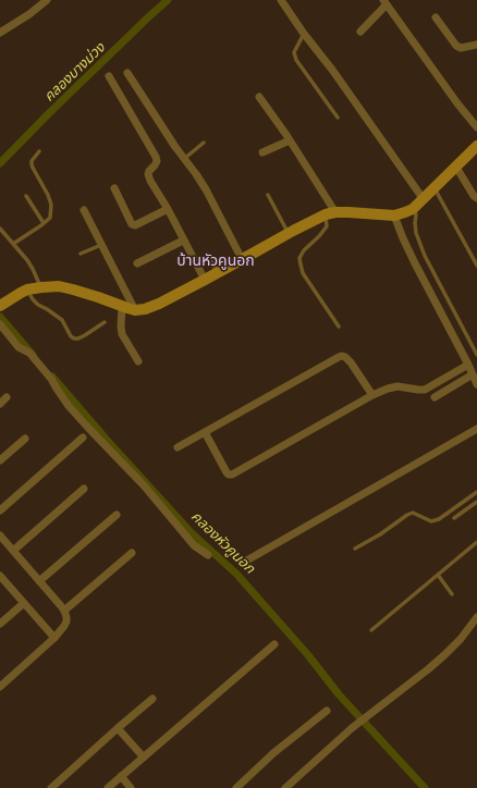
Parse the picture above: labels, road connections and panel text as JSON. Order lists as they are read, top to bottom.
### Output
{
  "districts": ["บ้านหัวคูนอก"],
  "water": ["คลองบางม่วง", "คลองหัวคูนอก"]
}
